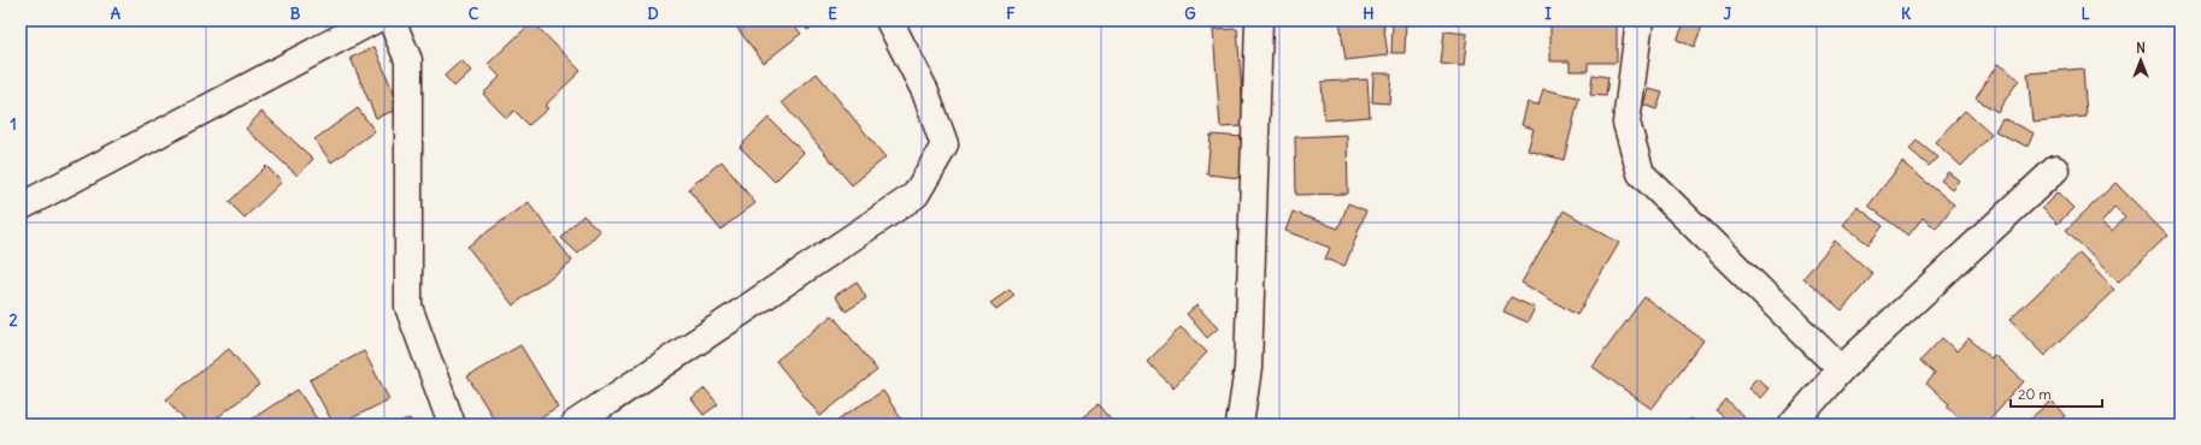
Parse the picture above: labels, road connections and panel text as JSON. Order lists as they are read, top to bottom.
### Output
{
  "scale_bar": "20 m",
  "north": "top",
  "grid": {
    "columns": [
      "A",
      "B",
      "C",
      "D",
      "E",
      "F",
      "G",
      "H",
      "I",
      "J",
      "K",
      "L"
    ],
    "rows": ["1", "2"]
  }
}
